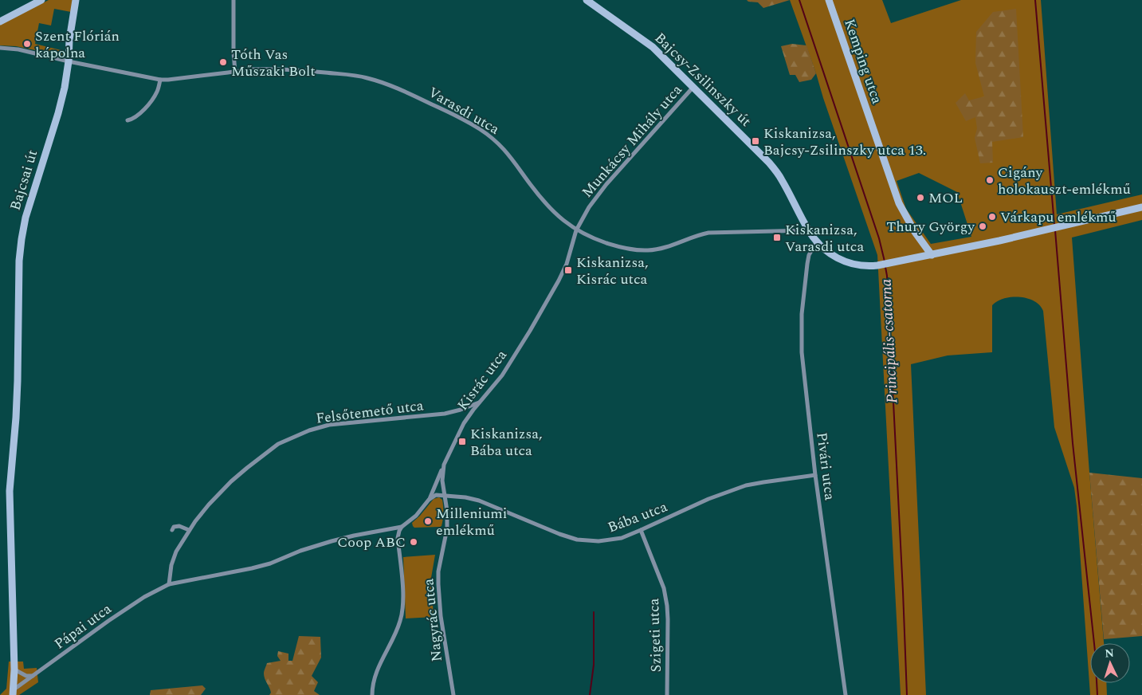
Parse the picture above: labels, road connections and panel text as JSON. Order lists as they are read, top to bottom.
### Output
{
  "streets": {
    "main road": ["Kemping utca", "Bajcsy-Zsilinszky út", "Bajcsai út"],
    "street": [
      "Varasdi utca",
      "Munkácsy Mihály utca",
      "Kisrác utca",
      "Felsőtemető utca",
      "Pivári utca",
      "Bába utca",
      "Nagyrác utca",
      "Pápai utca",
      "Szigeti utca"
    ]
  },
  "crossings": [
    ["Kemping utca", "Bajcsy-Zsilinszky út"],
    ["Bajcsy-Zsilinszky út", "Varasdi utca"],
    ["Bajcsy-Zsilinszky út", "Munkácsy Mihály utca"],
    ["Bajcsy-Zsilinszky út", "Pivári utca"],
    ["Varasdi utca", "Munkácsy Mihály utca"],
    ["Varasdi utca", "Bajcsai út"],
    ["Varasdi utca", "Kisrác utca"],
    ["Munkácsy Mihály utca", "Kisrác utca"],
    ["Bajcsai út", "Pápai utca"],
    ["Kisrác utca", "Felsőtemető utca"],
    ["Kisrác utca", "Bába utca"],
    ["Kisrác utca", "Nagyrác utca"],
    ["Felsőtemető utca", "Pápai utca"],
    ["Pivári utca", "Bába utca"],
    ["Bába utca", "Nagyrác utca"],
    ["Bába utca", "Szigeti utca"]
  ],
  "water": ["Principális-csatorna"],
  "places": {
    "other": [
      "Szent Flórián kápolna",
      "Tóth Vas Műszaki Bolt",
      "Cigány holokauszt-emlékmű",
      "MOL",
      "Várkapu emlékmű",
      "Thury György",
      "Milleniumi emlékmű",
      "Coop ABC"
    ],
    "transit": [
      "Kiskanizsa, Bajcsy-Zsilinszky utca 13.",
      "Kiskanizsa, Varasdi utca",
      "Kiskanizsa, Kisrác utca",
      "Kiskanizsa, Bába utca"
    ]
  },
  "north": "top"
}
